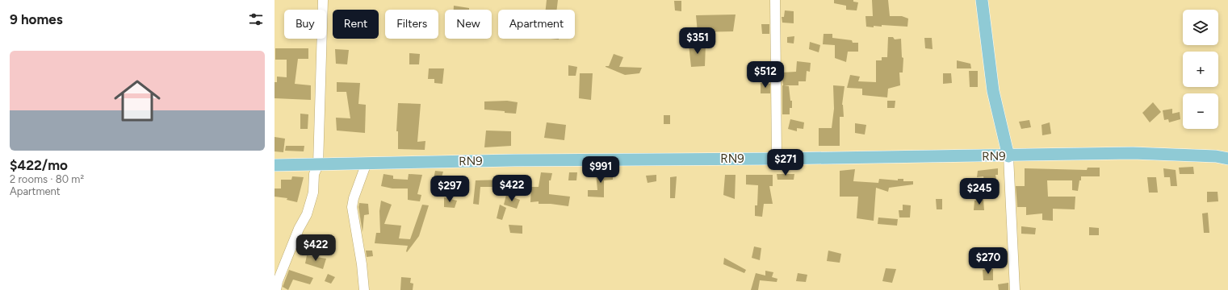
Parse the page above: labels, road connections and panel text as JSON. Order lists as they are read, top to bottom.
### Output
{
  "streets": {
    "main road": ["RN9"]
  },
  "page": {
    "heading": "9 homes",
    "map_buttons": ["+", "−"],
    "chip": [
      "Buy",
      "Rent",
      "Filters",
      "New",
      "Apartment"
    ],
    "price": [
      "$351",
      "$512",
      "$271",
      "$991",
      "$422",
      "$297",
      "$245",
      "$422",
      "$270"
    ],
    "list": [
      {
        "name": "$422/mo",
        "note": "2 rooms · 80 m² · Apartment"
      }
    ]
  }
}
